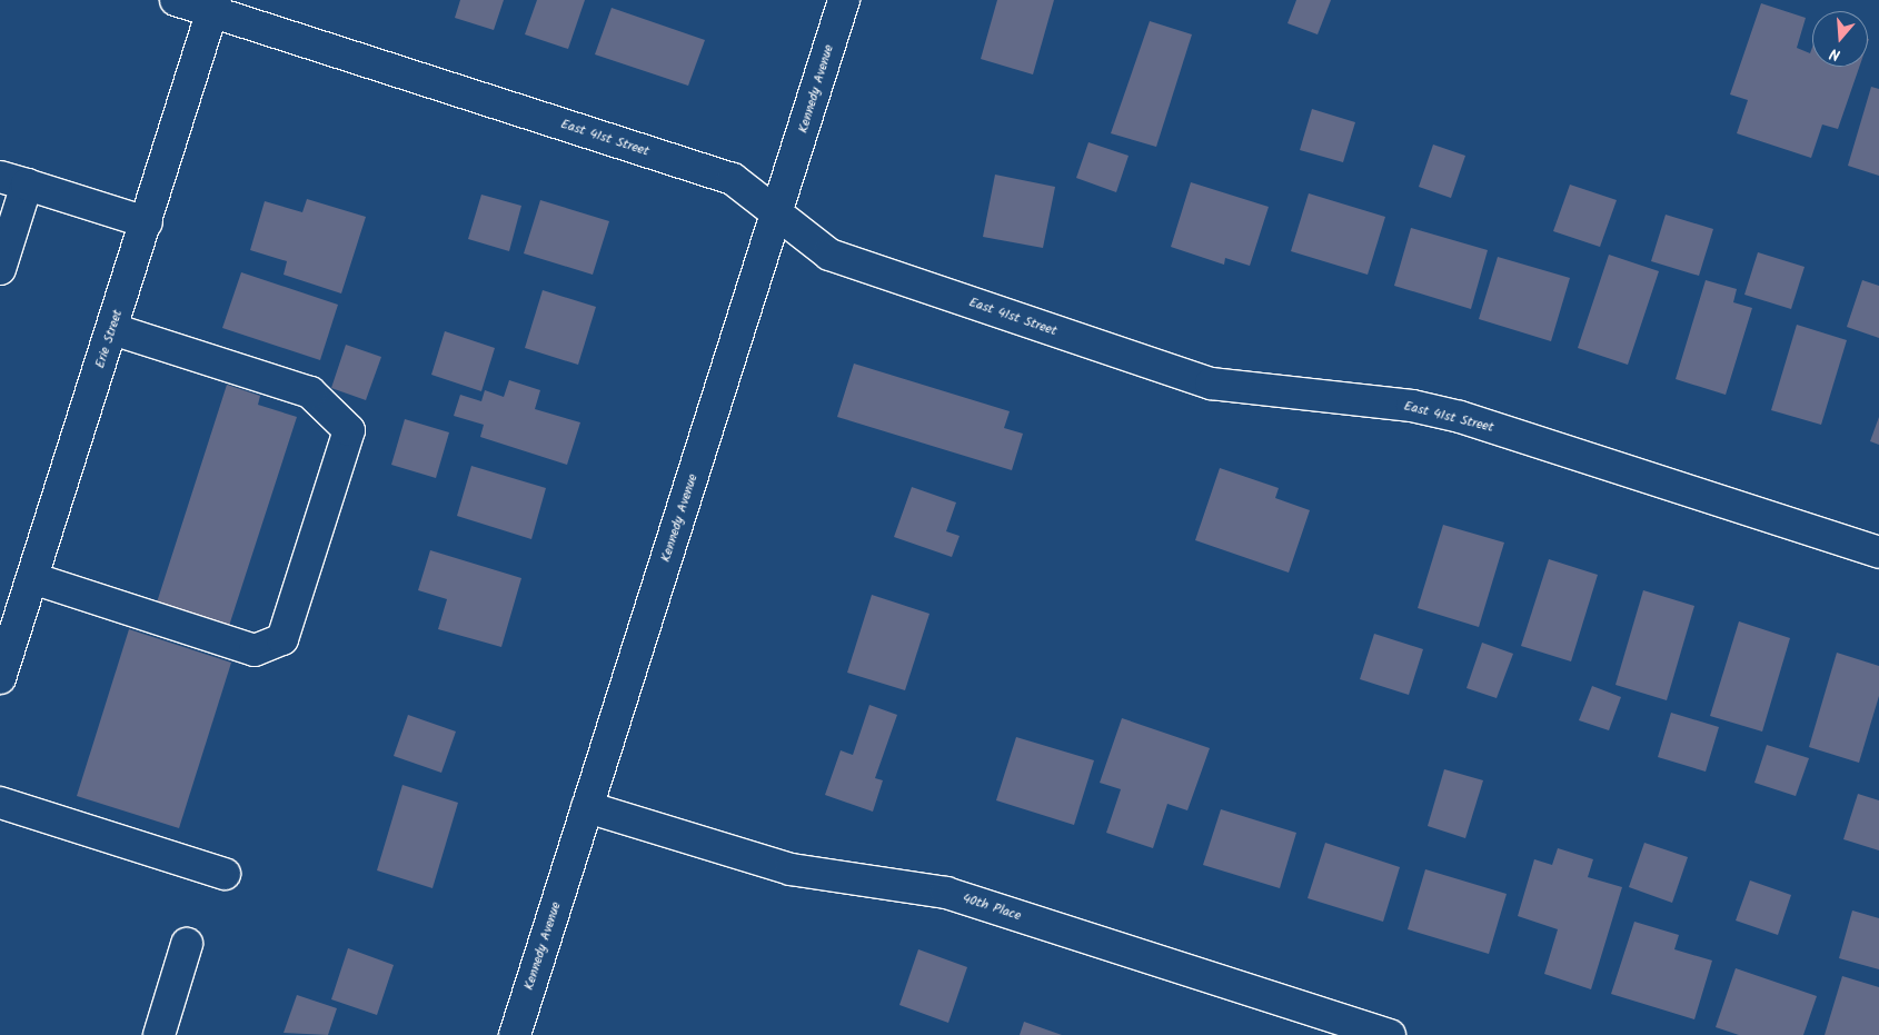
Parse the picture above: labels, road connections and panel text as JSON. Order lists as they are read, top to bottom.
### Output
{
  "streets": {
    "street": [
      "Kennedy Avenue",
      "East 41st Street",
      "Erie Street",
      "40th Place"
    ]
  },
  "crossings": [
    ["Kennedy Avenue", "East 41st Street"],
    ["Kennedy Avenue", "40th Place"],
    ["East 41st Street", "Erie Street"]
  ],
  "north": "bottom"
}
